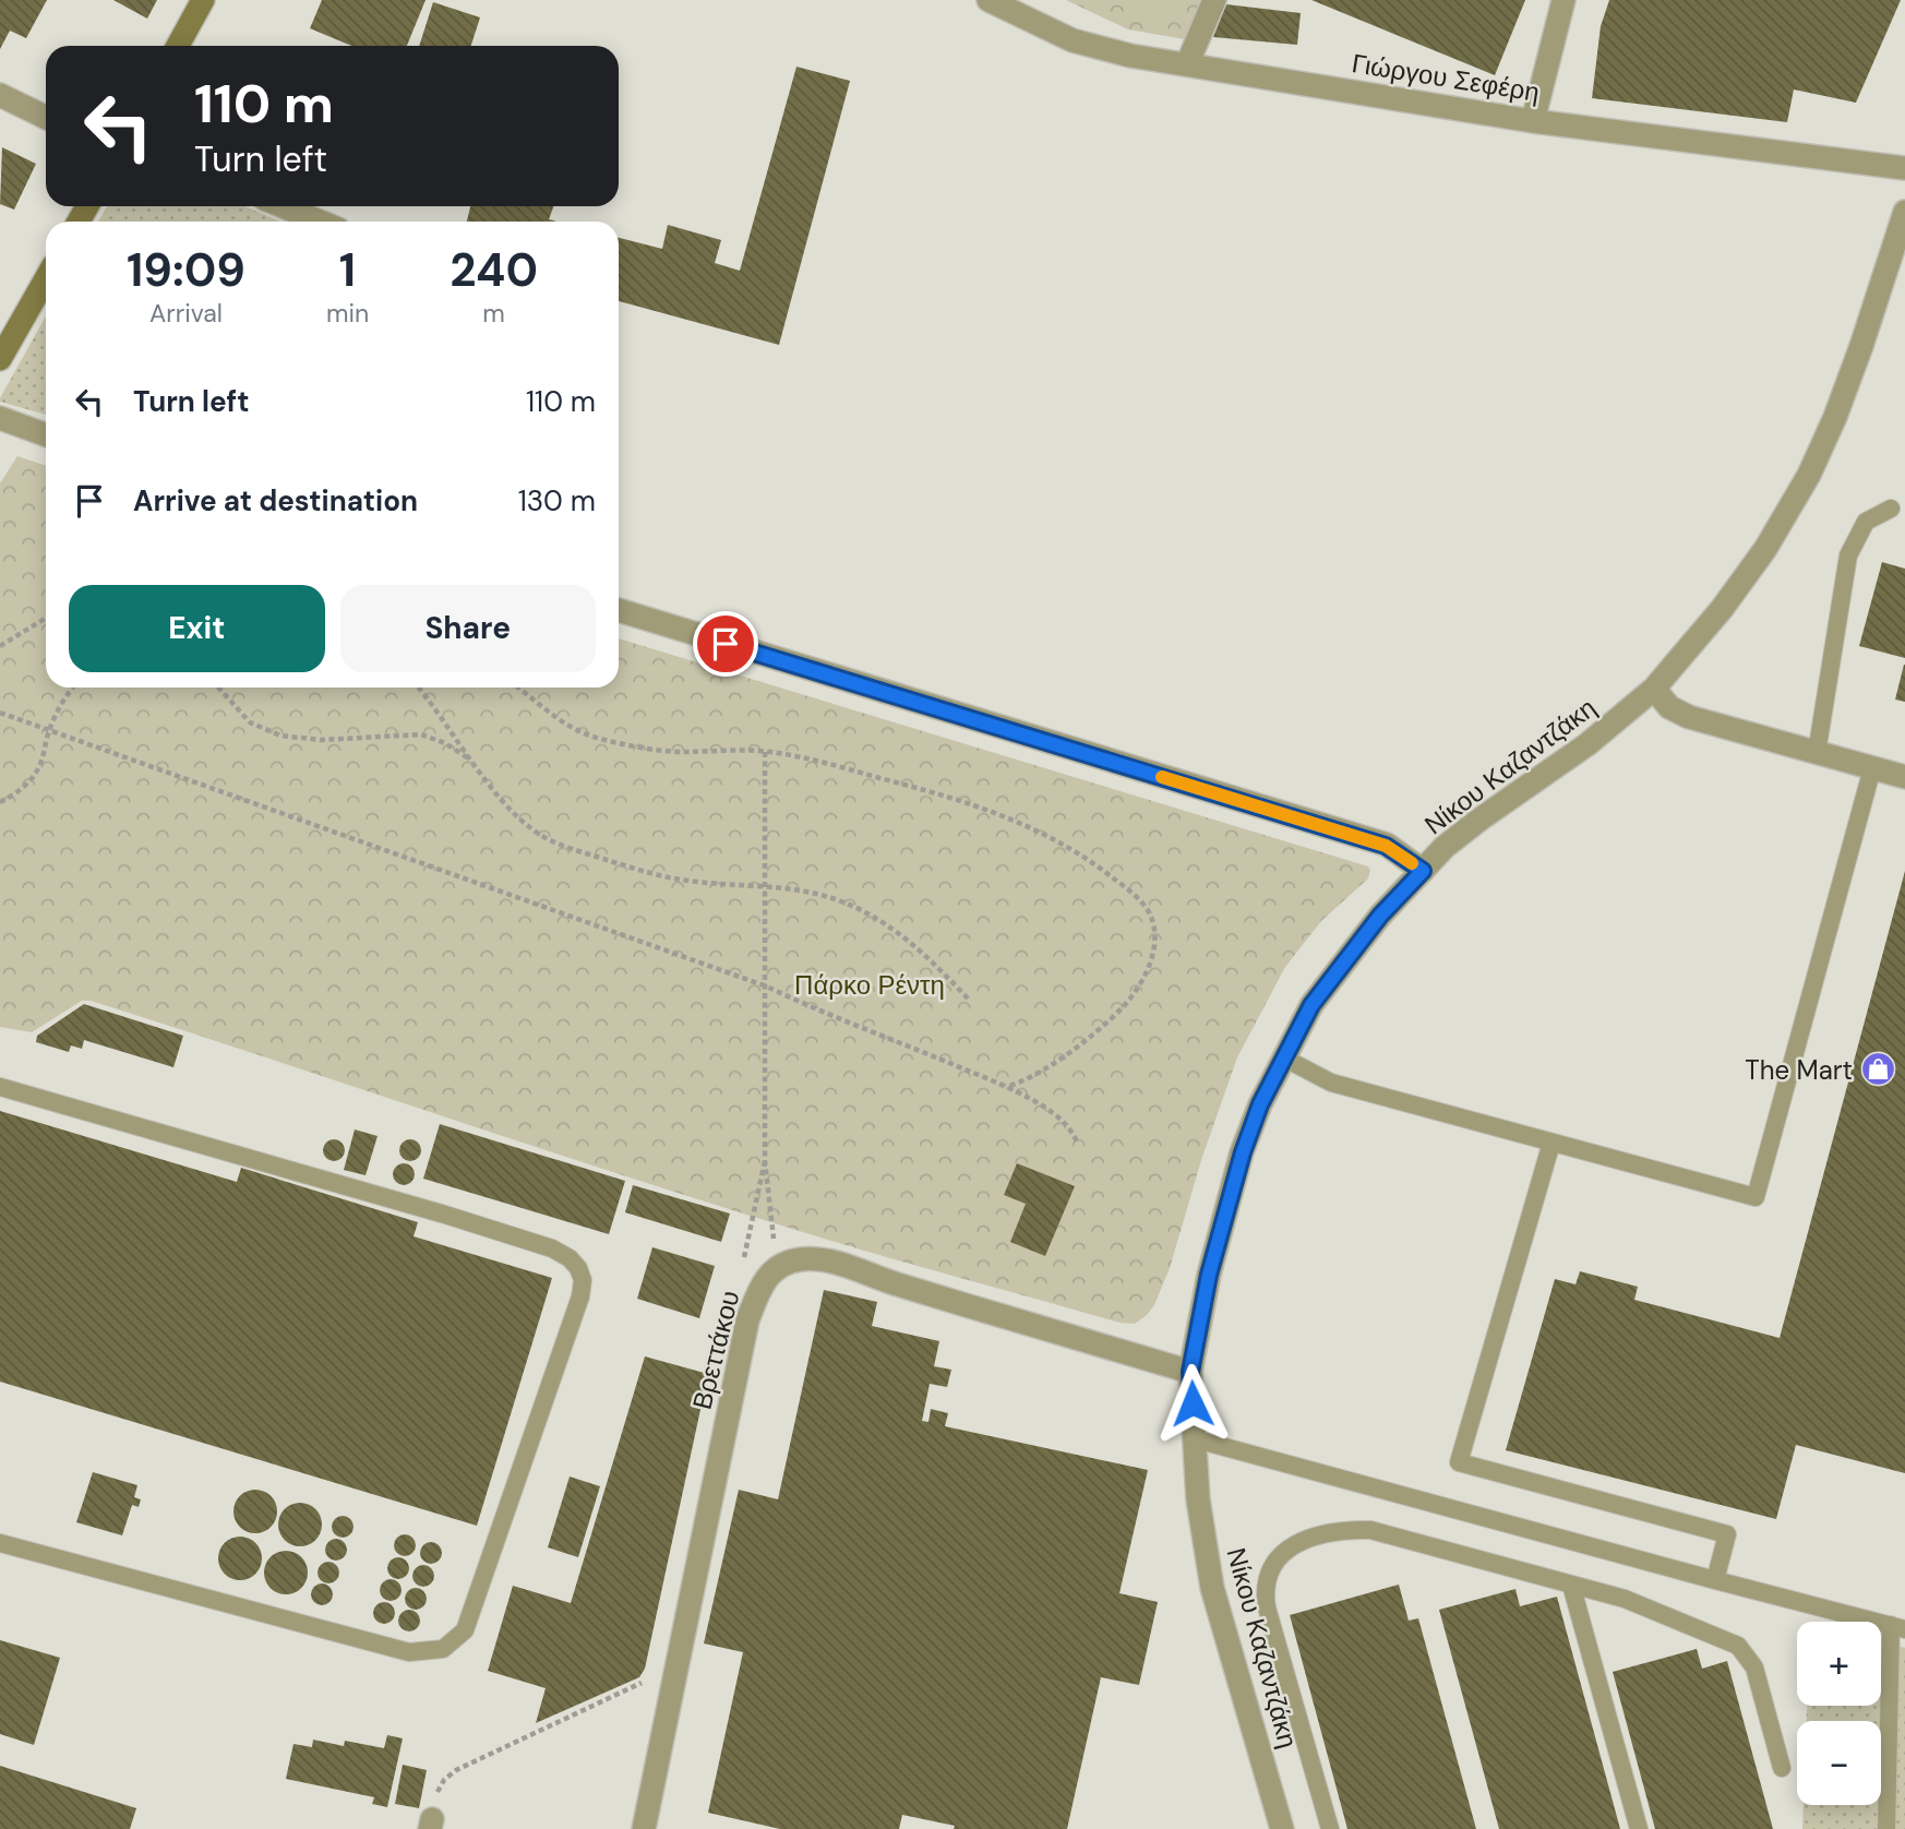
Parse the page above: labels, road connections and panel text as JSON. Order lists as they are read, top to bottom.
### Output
{
  "streets": {
    "street": ["Γιώργου Σεφέρη", "Νίκου Καζαντζάκη", "Βρεττάκου"]
  },
  "parks": ["Πάρκο Ρέντη"],
  "places": {
    "shop": ["The Mart"]
  },
  "page": {
    "turn": ["110 m", "Turn left"],
    "eta": [
      "19:09",
      "Arrival",
      "1",
      "min",
      "240",
      "m"
    ],
    "list": [
      {
        "name": "Turn left",
        "value": "110 m"
      },
      {
        "name": "Arrive at destination",
        "value": "130 m"
      }
    ],
    "buttons": ["Exit", "Share"],
    "map_buttons": ["+", "−"]
  }
}
